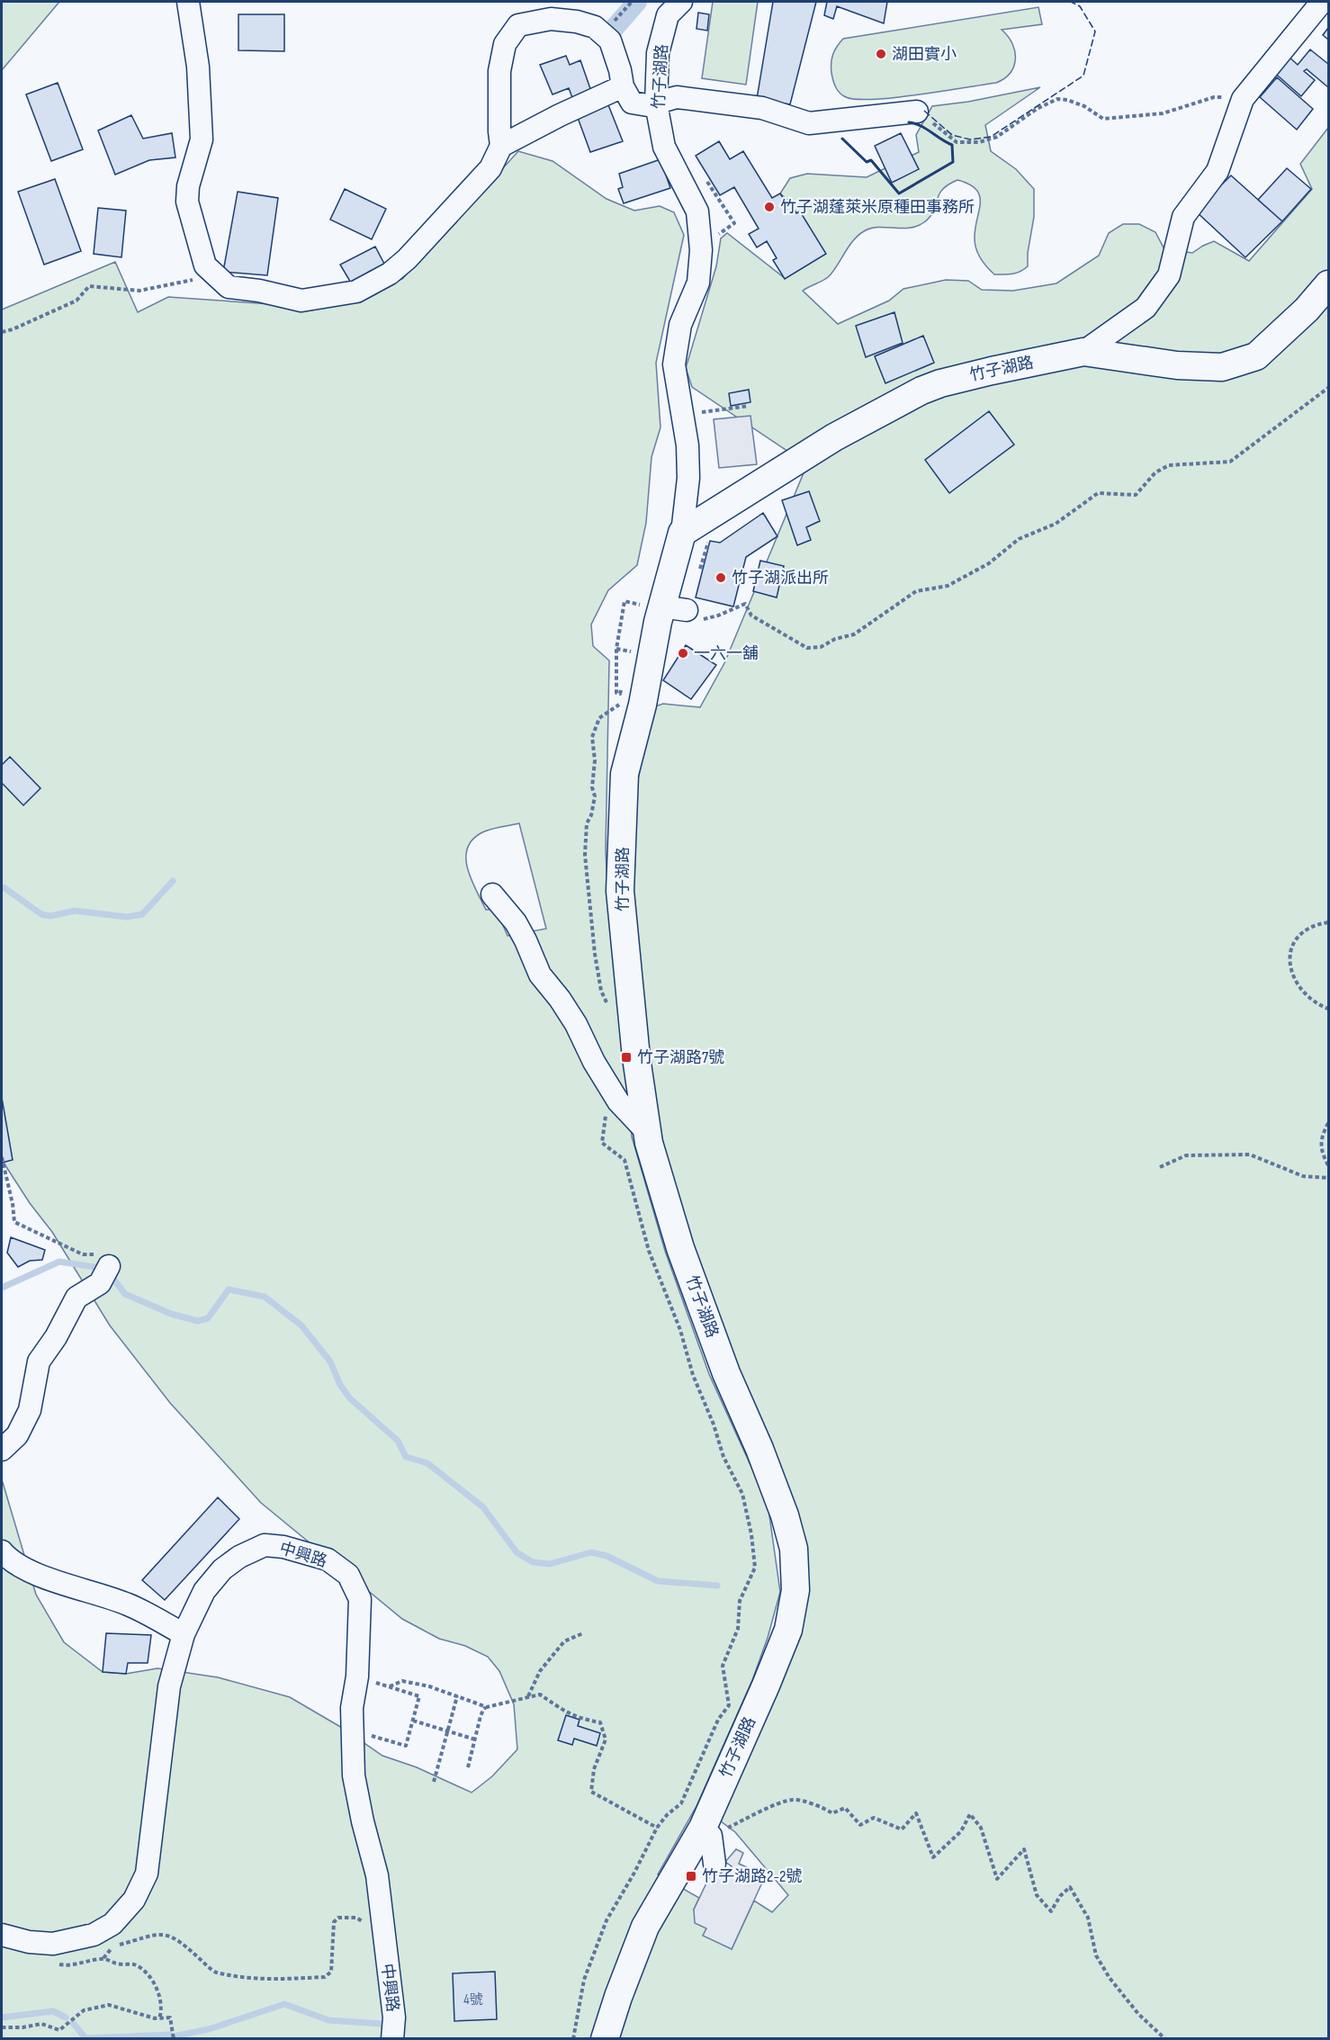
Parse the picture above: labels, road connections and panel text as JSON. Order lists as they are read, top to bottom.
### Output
{
  "streets": {
    "main road": ["竹子湖路"],
    "street": ["中興路"]
  },
  "places": {
    "other": [
      "湖田實小",
      "竹子湖蓬萊米原種田事務所",
      "竹子湖派出所",
      "一六一舖"
    ],
    "transit": ["竹子湖路7號", "竹子湖路2-2號"]
  },
  "house_numbers": ["4號"]
}
